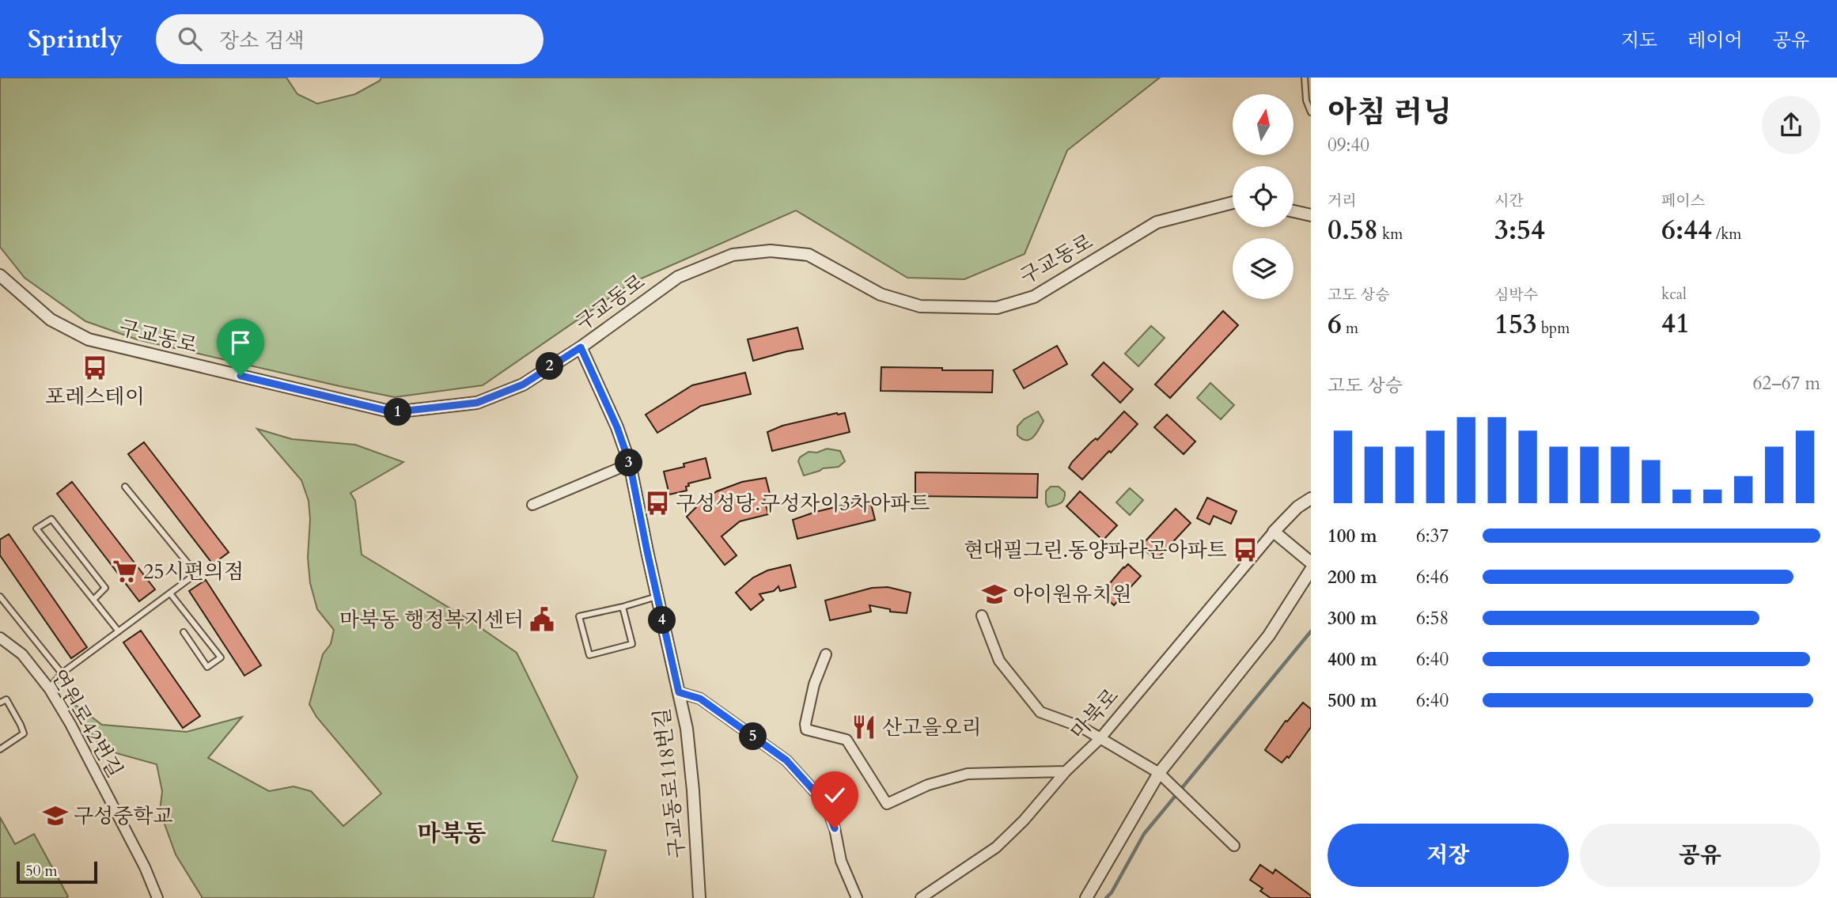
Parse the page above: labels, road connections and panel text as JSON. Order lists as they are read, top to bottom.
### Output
{
  "streets": {
    "street": [
      "구교동로",
      "마북로",
      "연원로42번길",
      "구교동로118번길"
    ]
  },
  "crossings": [
    ["구교동로", "구교동로118번길"]
  ],
  "districts": ["마북동"],
  "places": {
    "bus stop": ["포레스테이", "구성성당.구성자이3차아파트", "현대필그린.동양파라곤아파트"],
    "supermarket": ["25시편의점"],
    "school or university": ["아이원유치원", "구성중학교"],
    "public building": ["마북동 행정복지센터"],
    "restaurant": ["산고을오리"]
  },
  "scale_bar": "50 m",
  "north": "top",
  "page": {
    "header": "Sprintly",
    "search": "장소 검색",
    "nav": ["지도", "레이어", "공유"],
    "heading": ["아침 러닝", "09:40"],
    "stats": [
      ["거리", "0.58 km"],
      ["시간", "3:54"],
      ["페이스", "6:44 /km"],
      ["고도 상승", "6 m"],
      ["심박수", "153 bpm"],
      ["kcal", "41"]
    ],
    "pins": [
      "2",
      "1",
      "3",
      "4",
      "5"
    ],
    "chart": ["고도 상승", "62–67 m"],
    "list": [
      {
        "name": "100 m",
        "note": "6:37"
      },
      {
        "name": "200 m",
        "note": "6:46"
      },
      {
        "name": "300 m",
        "note": "6:58"
      },
      {
        "name": "400 m",
        "note": "6:40"
      },
      {
        "name": "500 m",
        "note": "6:40"
      }
    ],
    "buttons": ["저장", "공유"],
    "scale": "50 m"
  }
}
